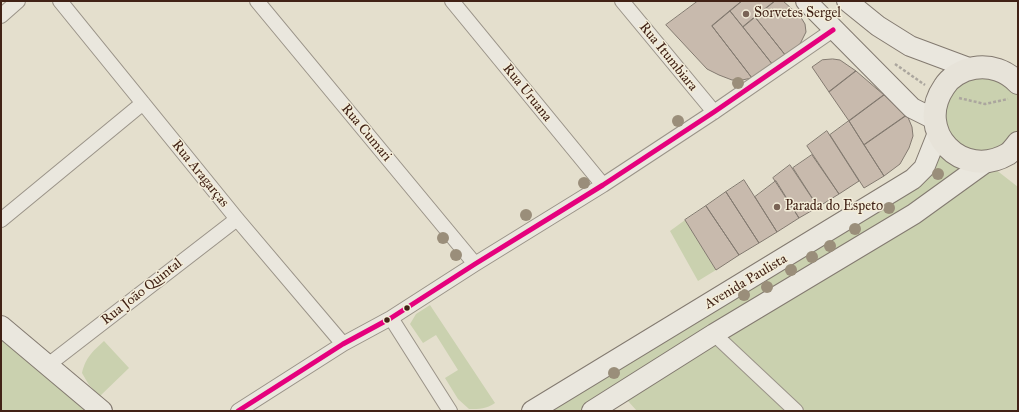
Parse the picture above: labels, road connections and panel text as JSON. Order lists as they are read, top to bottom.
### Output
{
  "streets": {
    "main road": ["Avenida Paulista"],
    "street": [
      "Rua Itumbiara",
      "Rua Uruana",
      "Rua Cumari",
      "Rua Aragarças",
      "Rua João Quintal"
    ]
  },
  "crossings": [
    ["Rua Aragarças", "Rua João Quintal"]
  ],
  "places": ["Sorvetes Sergel", "Parada do Espeto"]
}
